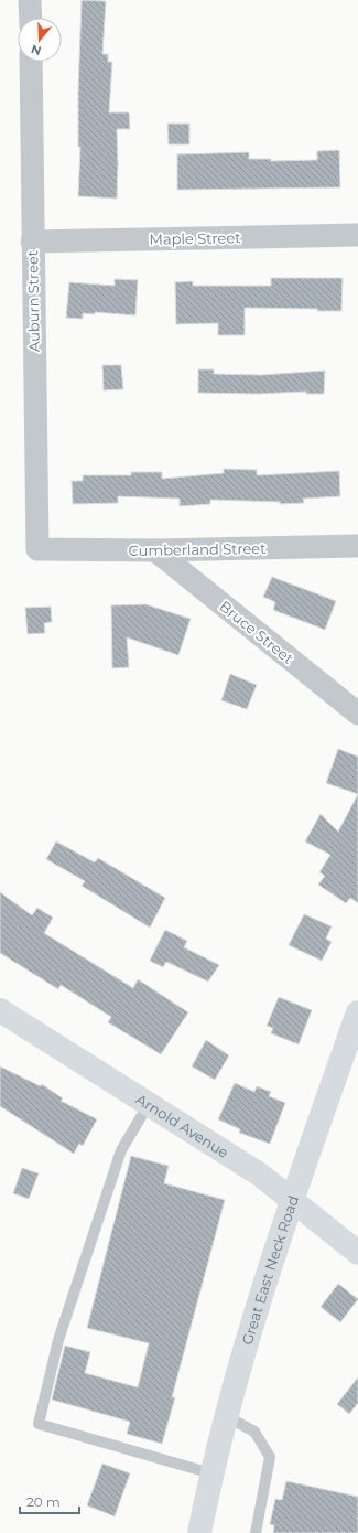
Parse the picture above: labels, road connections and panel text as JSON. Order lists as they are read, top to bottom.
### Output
{
  "streets": {
    "main road": ["Arnold Avenue", "Great East Neck Road"],
    "street": [
      "Maple Street",
      "Auburn Street",
      "Cumberland Street",
      "Bruce Street"
    ]
  },
  "crossings": [
    ["Maple Street", "Auburn Street"],
    ["Auburn Street", "Cumberland Street"],
    ["Cumberland Street", "Bruce Street"],
    ["Arnold Avenue", "Great East Neck Road"]
  ],
  "scale_bar": "20 m",
  "north": "bottom"
}
